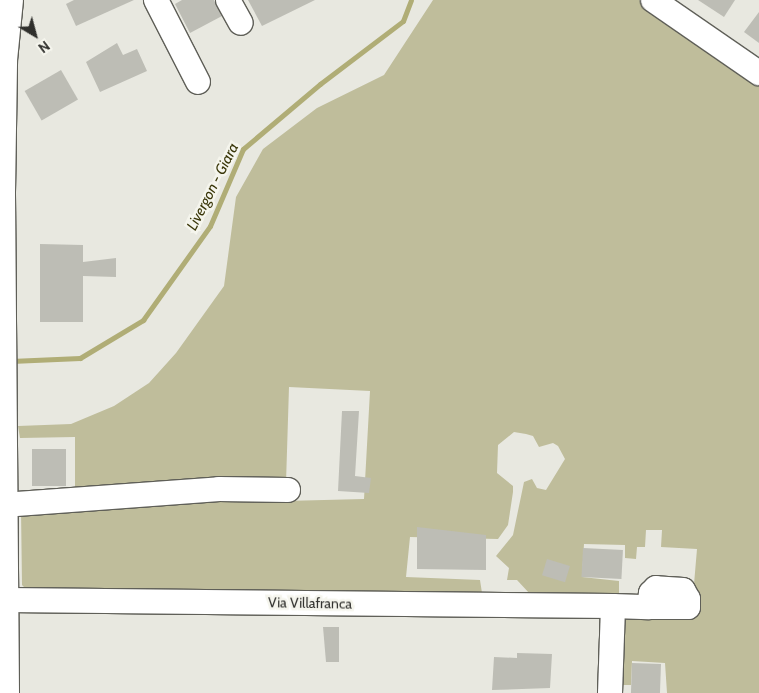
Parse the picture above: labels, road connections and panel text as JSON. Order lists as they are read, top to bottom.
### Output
{
  "streets": {
    "street": ["Via Villafranca"]
  },
  "water": ["Livergon - Giara"],
  "north": "bottom right"
}
